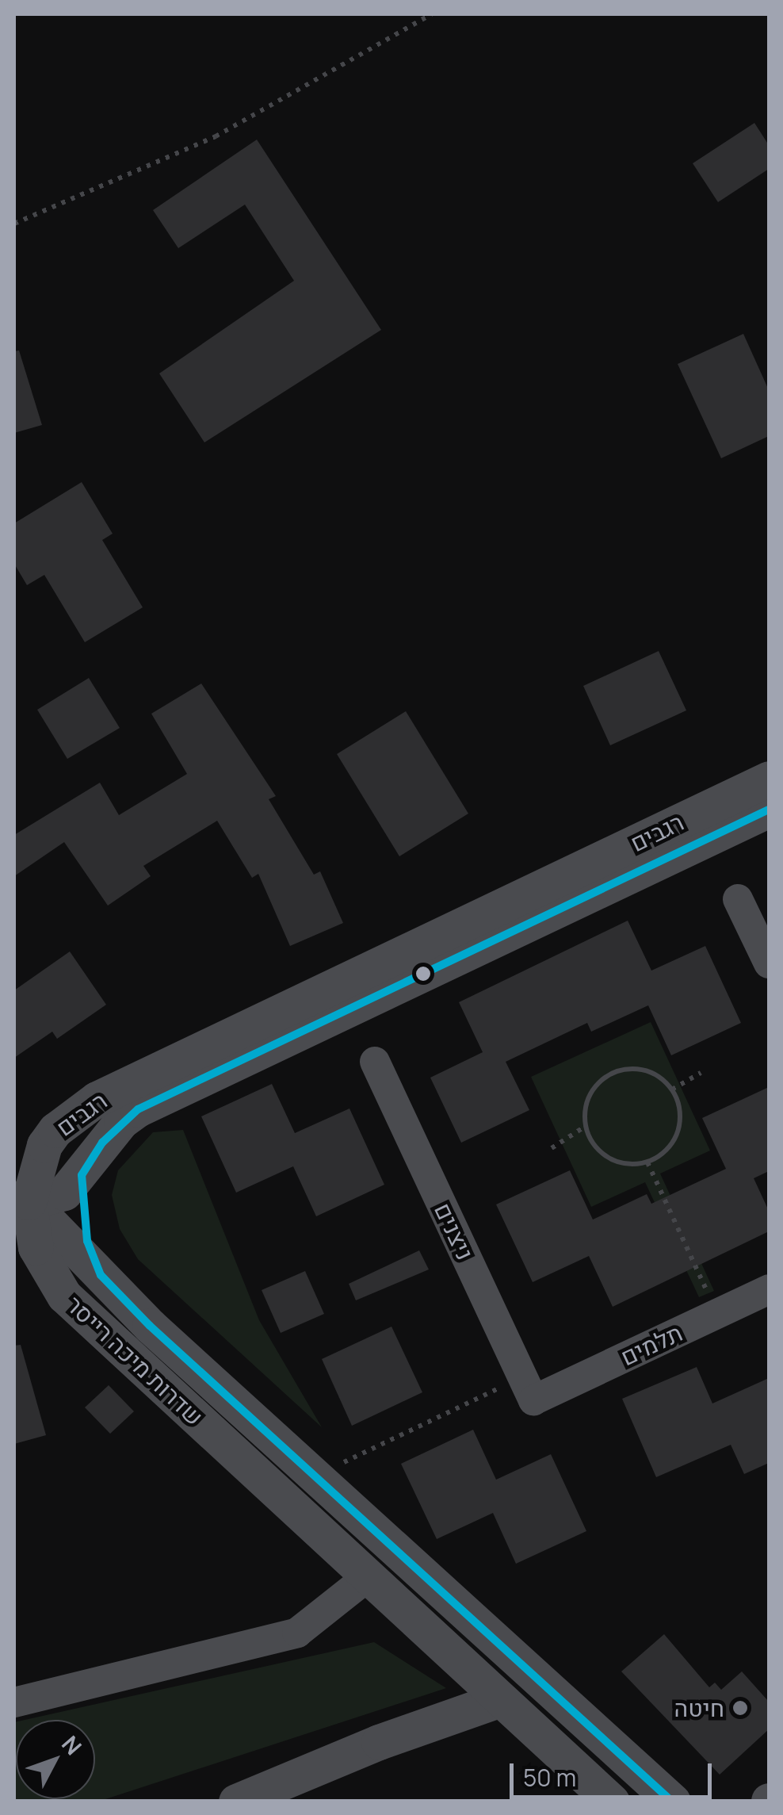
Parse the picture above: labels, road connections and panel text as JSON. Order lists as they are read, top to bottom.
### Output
{
  "streets": {
    "street": [
      "רגבים",
      "ניצנים",
      "תלמים",
      "שדרות מיכה רייסר"
    ]
  },
  "crossings": [
    ["רגבים", "שדרות מיכה רייסר"],
    ["ניצנים", "תלמים"]
  ],
  "places": ["חיטה"],
  "scale_bar": "50 m",
  "north": "top right"
}
